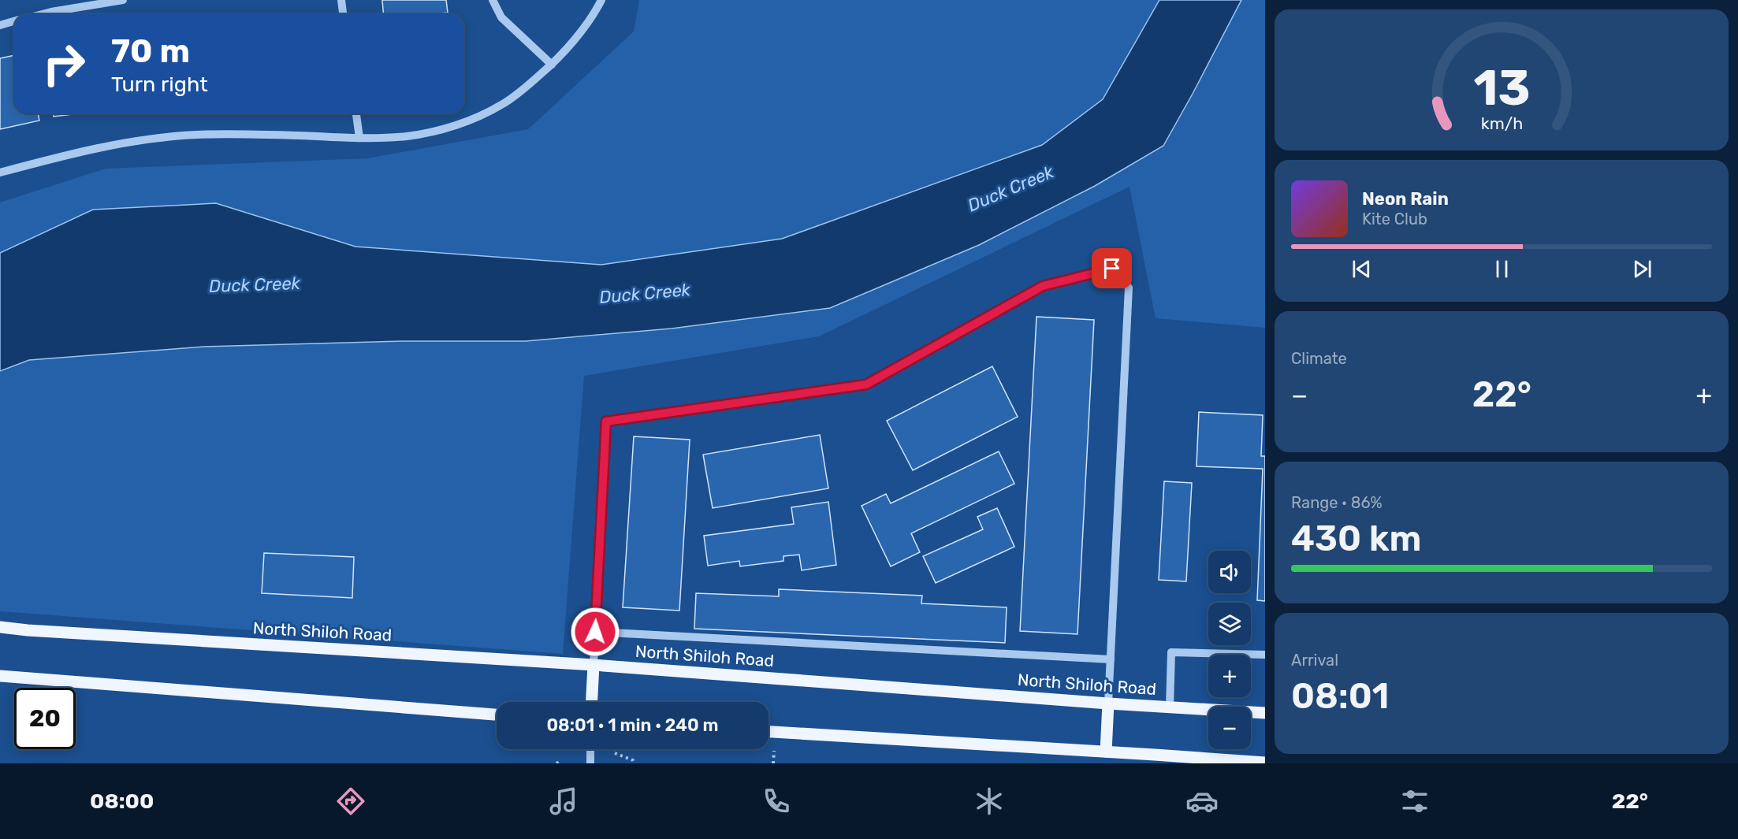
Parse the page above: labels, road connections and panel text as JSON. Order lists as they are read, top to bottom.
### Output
{
  "streets": {
    "main road": ["North Shiloh Road"]
  },
  "water": ["Duck Creek"],
  "page": {
    "turn": ["70 m", "Turn right"],
    "song": ["Neon Rain", "Kite Club"],
    "tile": [
      "Climate",
      ["Range · 86%", "430 km"],
      ["Arrival", "08:01"]
    ],
    "heat": ["−", "22°", "+"],
    "map_buttons": ["+", "−"],
    "limit": "20",
    "trip": "08:01 · 1 min · 240 m",
    "tabs": ["08:00", "22°"],
    "gauge": ["13", "km/h"]
  }
}
